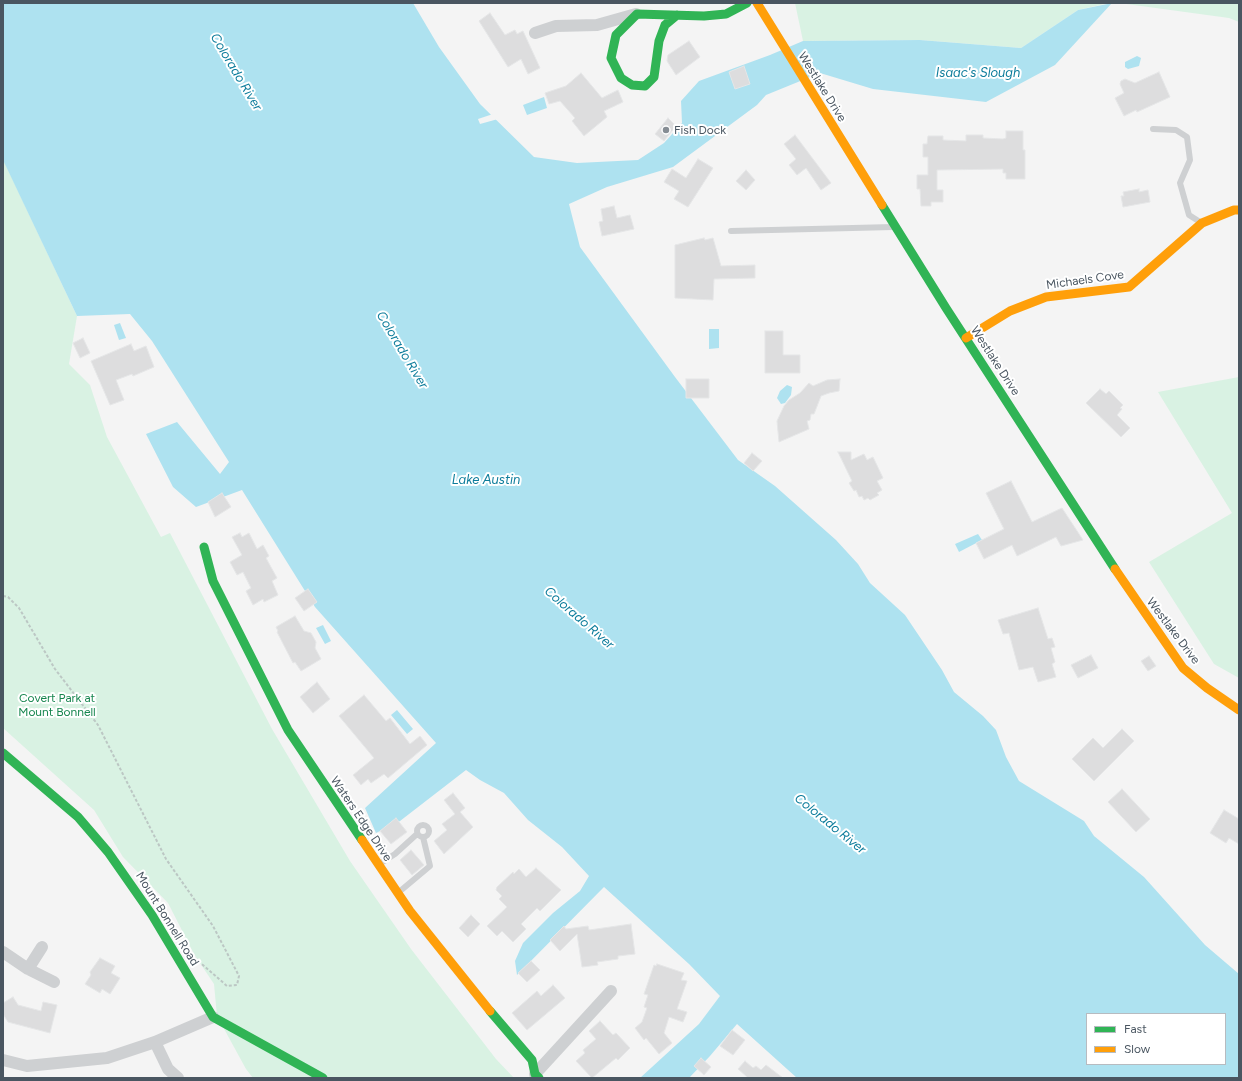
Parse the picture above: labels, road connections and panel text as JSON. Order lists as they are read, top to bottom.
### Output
{
  "streets": {
    "street": [
      "Westlake Drive",
      "Michaels Cove",
      "Waters Edge Drive",
      "Mount Bonnell Road"
    ]
  },
  "crossings": [
    ["Westlake Drive", "Michaels Cove"]
  ],
  "water": ["Colorado River", "Isaac's Slough", "Lake Austin"],
  "parks": ["Covert Park at Mount Bonnell"],
  "places": ["Fish Dock"],
  "legend": ["Fast", "Slow"]
}
